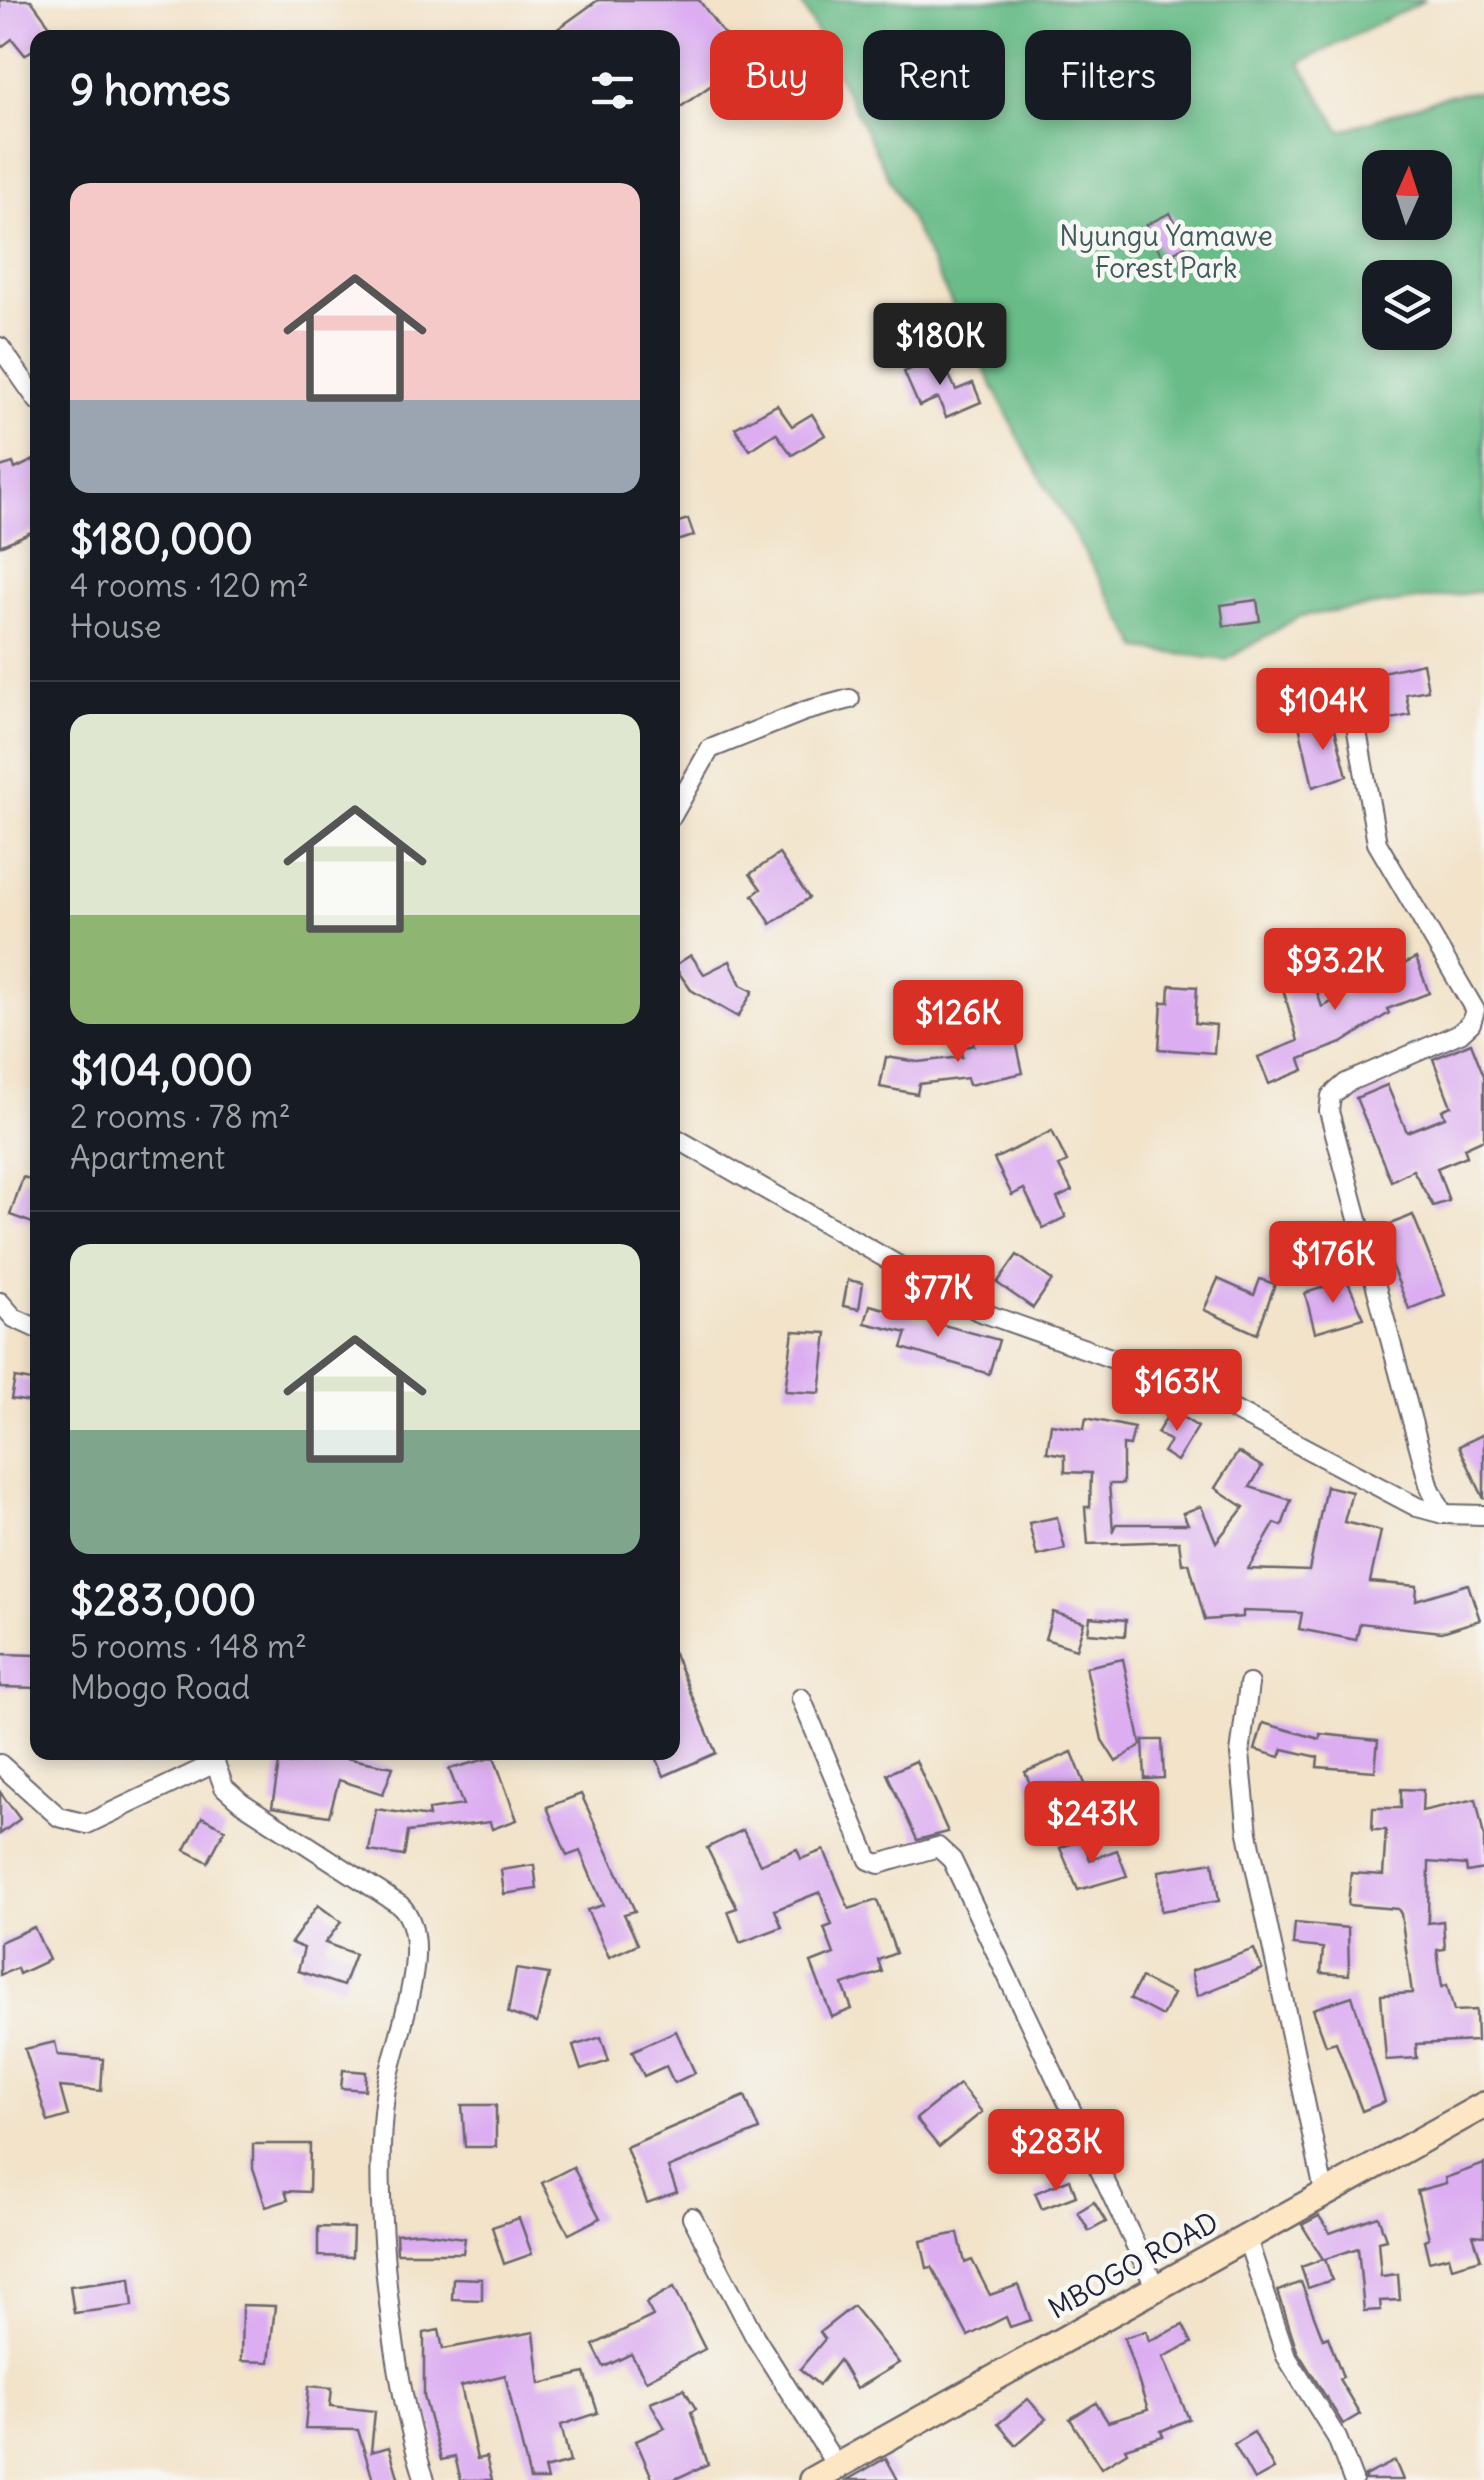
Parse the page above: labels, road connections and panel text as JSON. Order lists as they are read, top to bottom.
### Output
{
  "streets": {
    "main road": ["MBOGO ROAD"]
  },
  "parks": ["Nyungu Yamawe Forest Park"],
  "north": "top",
  "page": {
    "chip": ["Buy", "Rent", "Filters"],
    "heading": "9 homes",
    "list": [
      {
        "name": "$180,000",
        "note": "4 rooms · 120 m² · House"
      },
      {
        "name": "$104,000",
        "note": "2 rooms · 78 m² · Apartment"
      },
      {
        "name": "$283,000",
        "note": "5 rooms · 148 m² · Mbogo Road"
      }
    ],
    "price": [
      "$180K",
      "$104K",
      "$93.2K",
      "$126K",
      "$176K",
      "$77K",
      "$163K",
      "$243K",
      "$283K"
    ]
  }
}
